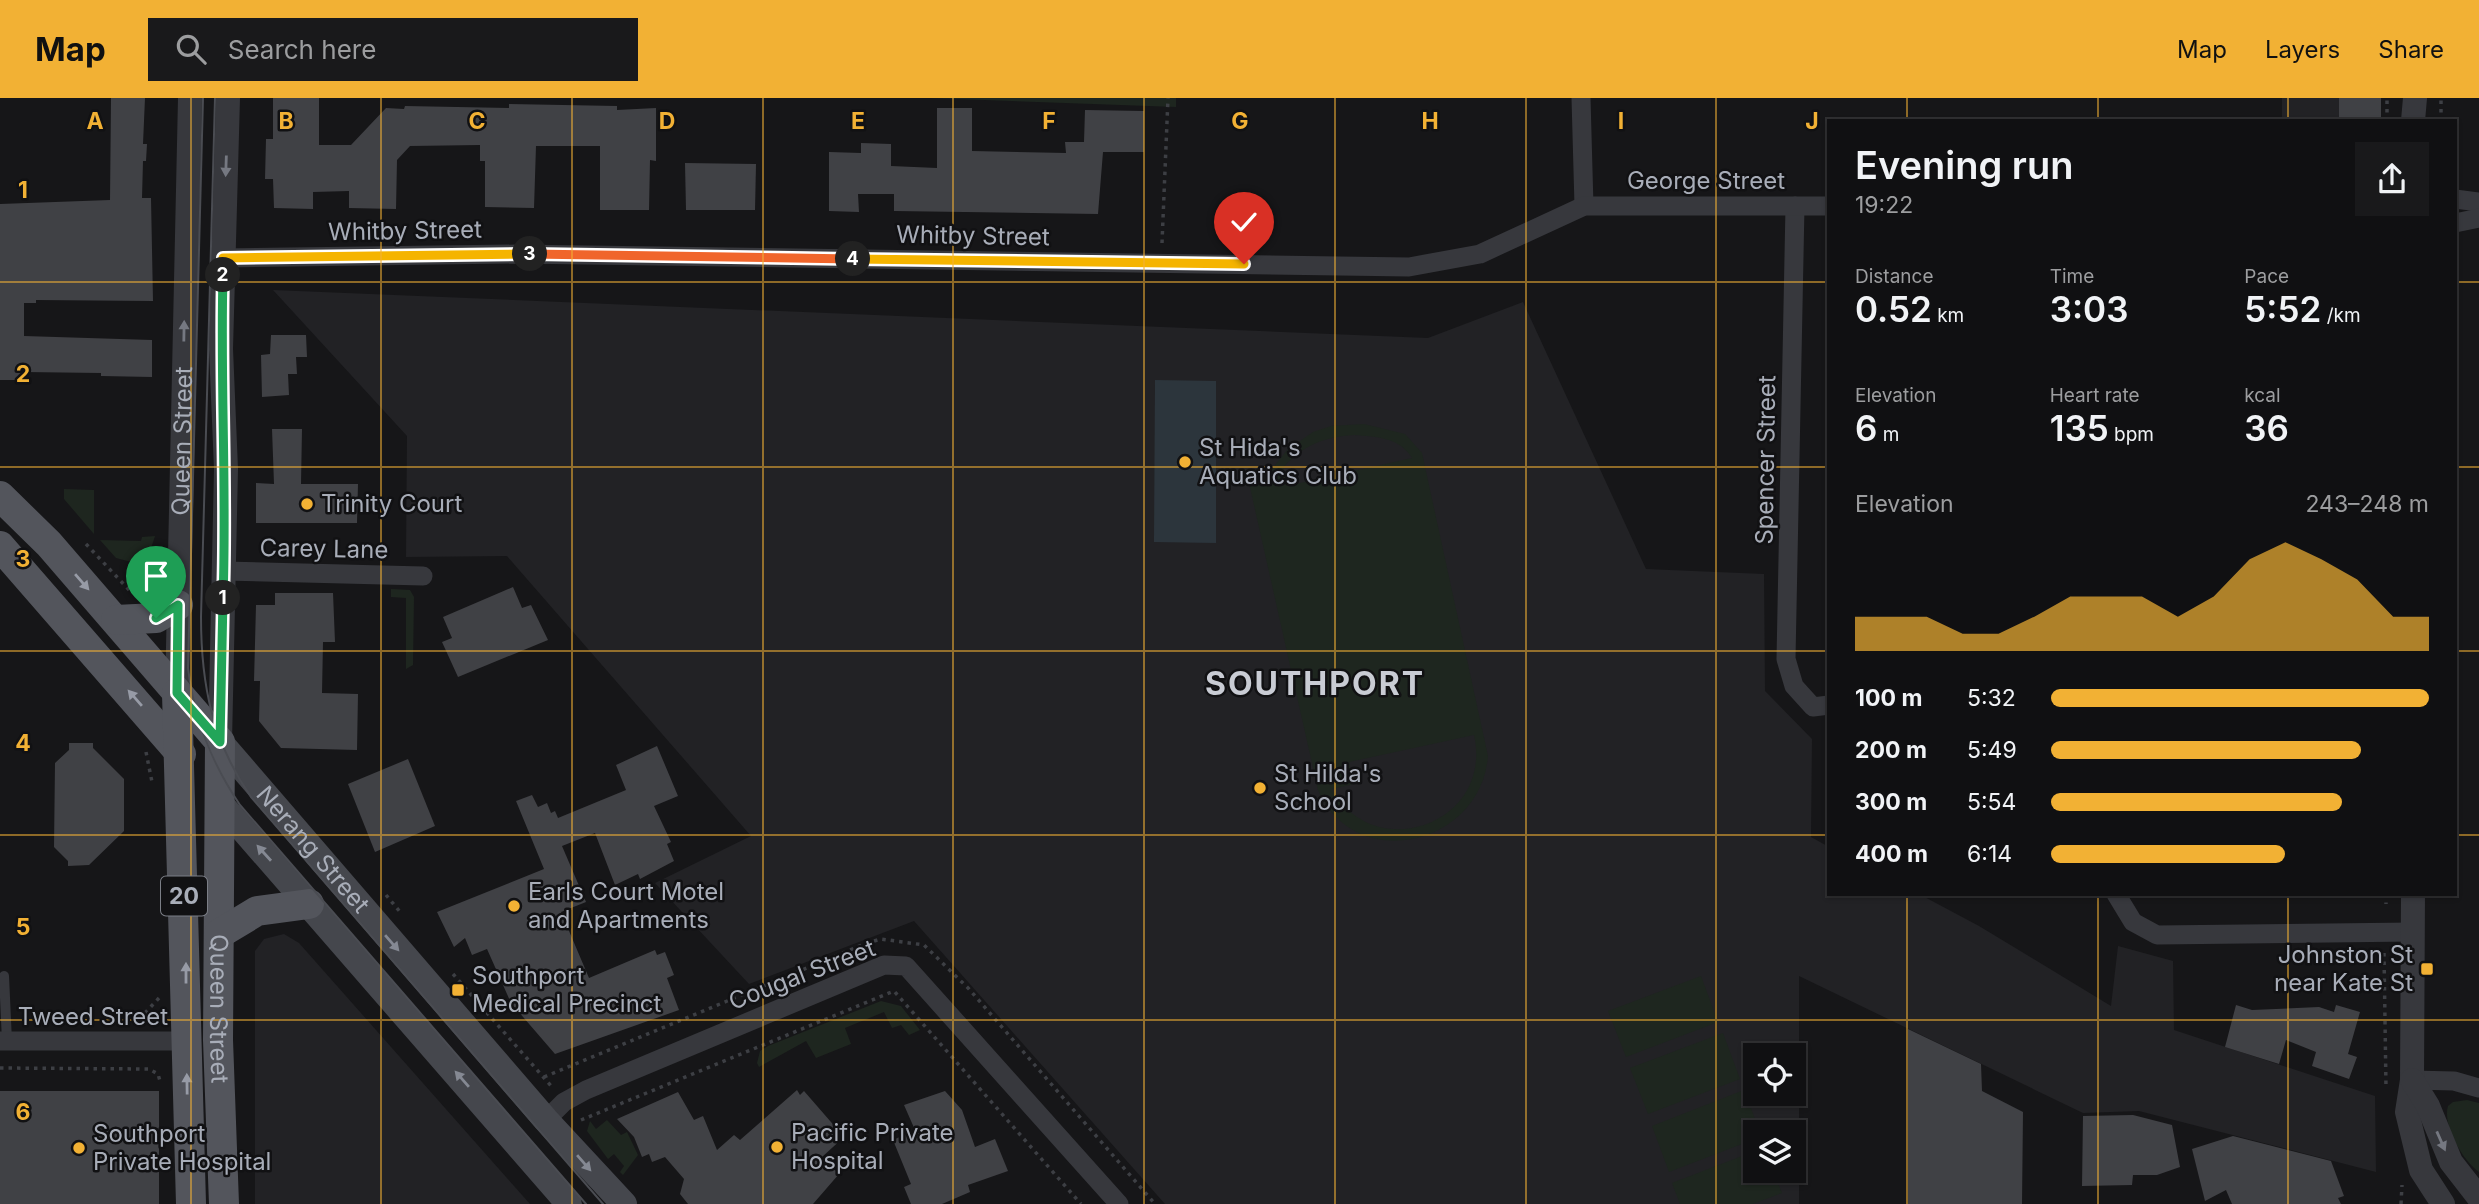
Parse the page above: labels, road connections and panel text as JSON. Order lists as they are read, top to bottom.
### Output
{
  "streets": {
    "main road": ["Queen Street", "Nerang Street", "20"],
    "street": [
      "George Street",
      "Whitby Street",
      "Spencer Street",
      "Carey Lane",
      "Cougal Street",
      "Tweed Street"
    ]
  },
  "crossings": [
    ["George Street", "Whitby Street"],
    ["George Street", "Spencer Street"],
    ["Whitby Street", "Queen Street"],
    ["Queen Street", "Carey Lane"],
    ["Queen Street", "Nerang Street"],
    ["Queen Street", "Tweed Street"],
    ["Nerang Street", "Cougal Street"]
  ],
  "districts": ["SOUTHPORT"],
  "places": {
    "other": [
      "St Hida's Aquatics Club",
      "Trinity Court",
      "St Hilda's School",
      "Earls Court Motel and Apartments",
      "Pacific Private Hospital",
      "Southport Private Hospital"
    ],
    "transit": ["Johnston St near Kate St", "Southport Medical Precinct"]
  },
  "page": {
    "header": "Map",
    "search": "Search here",
    "nav": ["Map", "Layers", "Share"],
    "heading": ["Evening run", "19:22"],
    "pins": [
      "3",
      "4",
      "2",
      "1"
    ],
    "stats": [
      ["Distance", "0.52 km"],
      ["Time", "3:03"],
      ["Pace", "5:52 /km"],
      ["Elevation", "6 m"],
      ["Heart rate", "135 bpm"],
      ["kcal", "36"]
    ],
    "chart": ["Elevation", "243–248 m"],
    "list": [
      {
        "name": "100 m",
        "note": "5:32"
      },
      {
        "name": "200 m",
        "note": "5:49"
      },
      {
        "name": "300 m",
        "note": "5:54"
      },
      {
        "name": "400 m",
        "note": "6:14"
      }
    ]
  },
  "grid": {
    "columns": [
      "A",
      "B",
      "C",
      "D",
      "E",
      "F",
      "G",
      "H",
      "I",
      "J"
    ],
    "rows": [
      "1",
      "2",
      "3",
      "4",
      "5",
      "6"
    ]
  }
}
